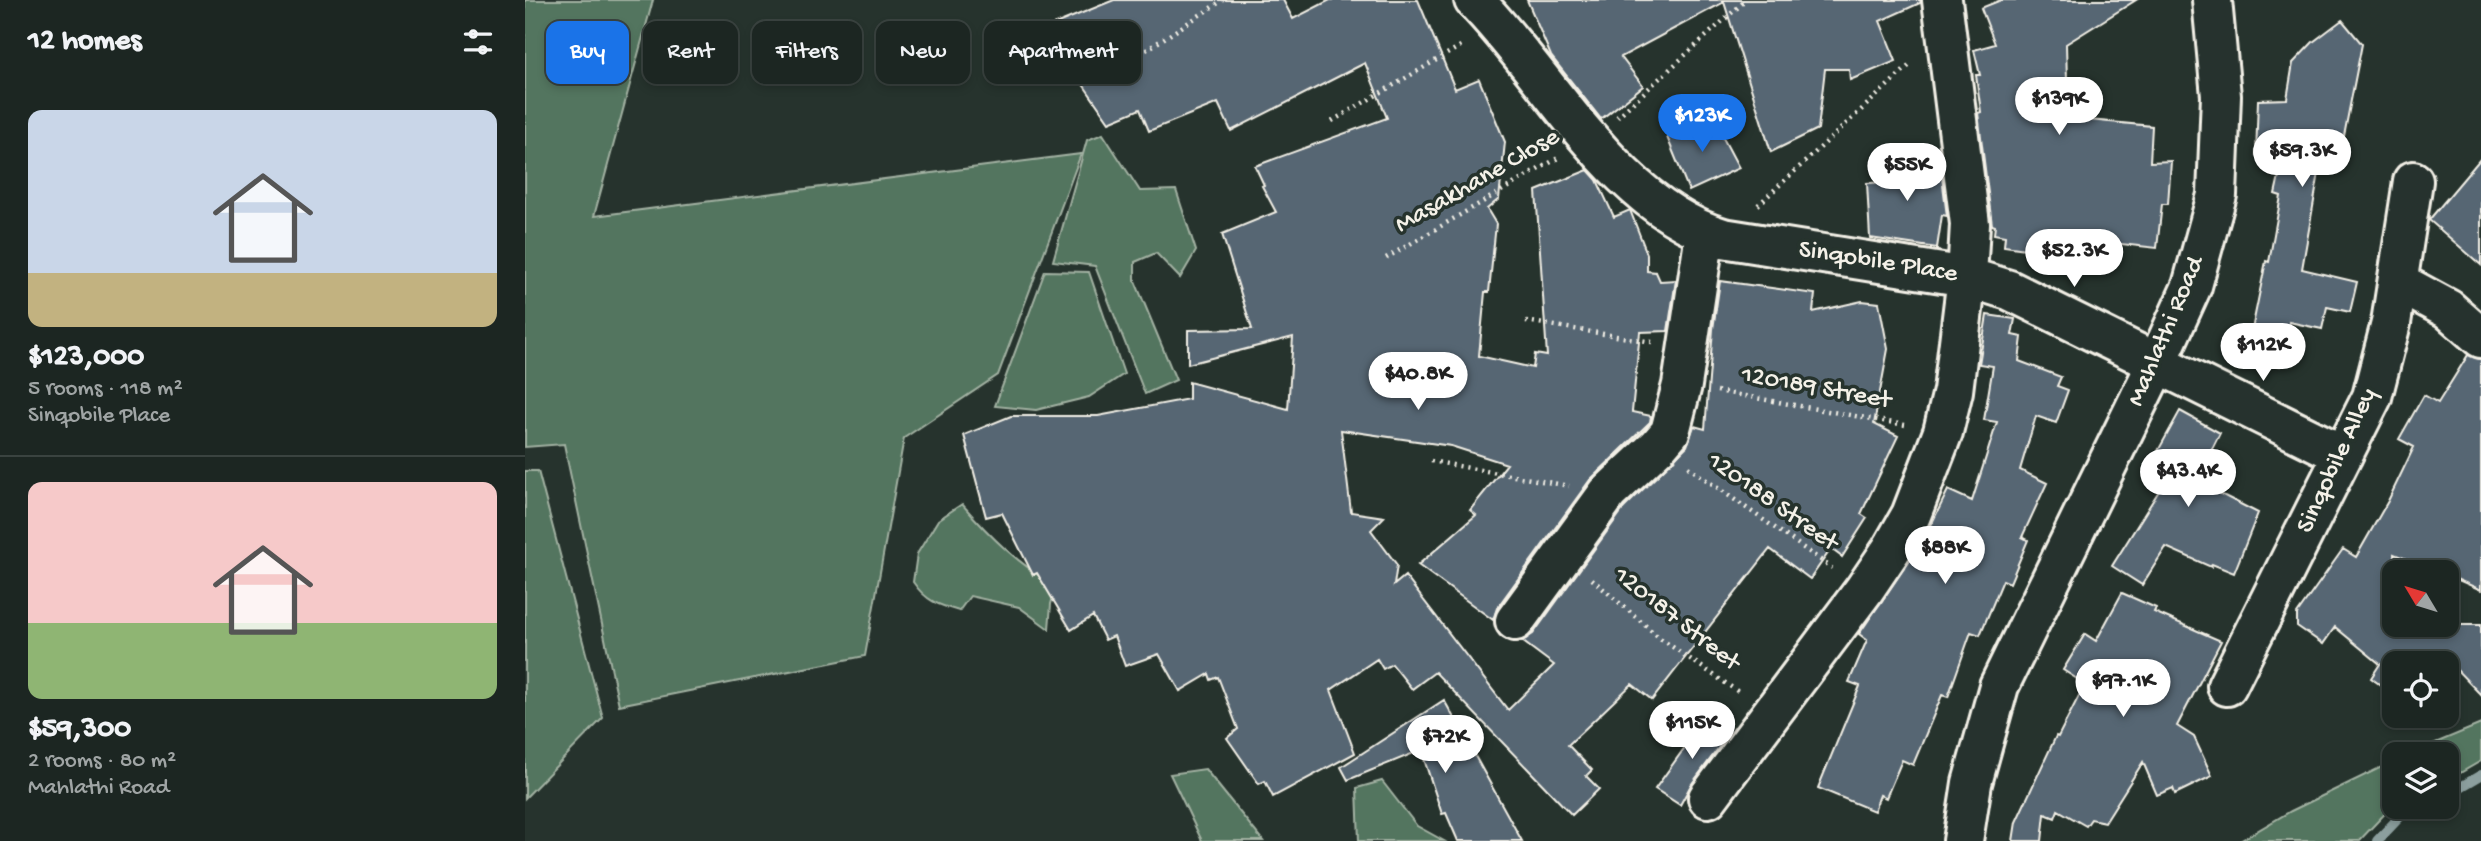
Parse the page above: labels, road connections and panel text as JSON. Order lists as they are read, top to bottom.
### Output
{
  "streets": {
    "street": ["Sinqobile Place", "Mahlathi Road", "Sinqobile Alley"],
    "path": [
      "Masakhane Close",
      "120189 Street",
      "120188 Street",
      "120187 Street"
    ]
  },
  "crossings": [
    ["Masakhane Close", "Sinqobile Place"],
    ["Sinqobile Place", "Mahlathi Road"],
    ["Sinqobile Place", "Sinqobile Alley"]
  ],
  "north": "top left",
  "page": {
    "heading": "12 homes",
    "chip": [
      "Buy",
      "Rent",
      "Filters",
      "New",
      "Apartment"
    ],
    "price": [
      "$139K",
      "$123K",
      "$59.3K",
      "$55K",
      "$52.3K",
      "$112K",
      "$40.8K",
      "$43.4K",
      "$88K",
      "$97.1K",
      "$115K",
      "$72K"
    ],
    "list": [
      {
        "name": "$123,000",
        "note": "5 rooms · 118 m² · Sinqobile Place"
      },
      {
        "name": "$59,300",
        "note": "2 rooms · 80 m² · Mahlathi Road"
      }
    ]
  }
}
